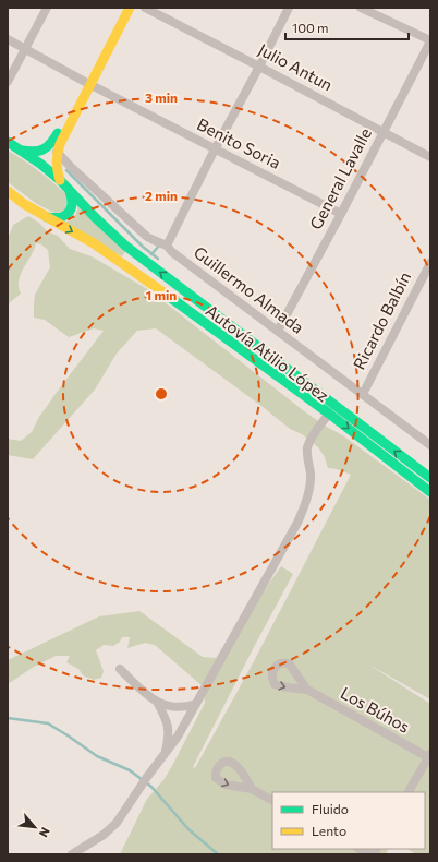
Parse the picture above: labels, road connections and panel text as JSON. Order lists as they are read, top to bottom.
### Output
{
  "streets": {
    "main road": ["Autovía Atilio López"],
    "street": [
      "Julio Antun",
      "Benito Soria",
      "General Lavalle",
      "Guillermo Almada",
      "Ricardo Balbín",
      "Los Búhos"
    ]
  },
  "crossings": [
    ["Julio Antun", "General Lavalle"],
    ["Benito Soria", "General Lavalle"],
    ["General Lavalle", "Guillermo Almada"],
    ["Guillermo Almada", "Ricardo Balbín"]
  ],
  "legend": ["Fluido", "Lento"],
  "scale_bar": "100 m",
  "north": "bottom right",
  "rings": ["3 min", "2 min", "1 min"]
}
